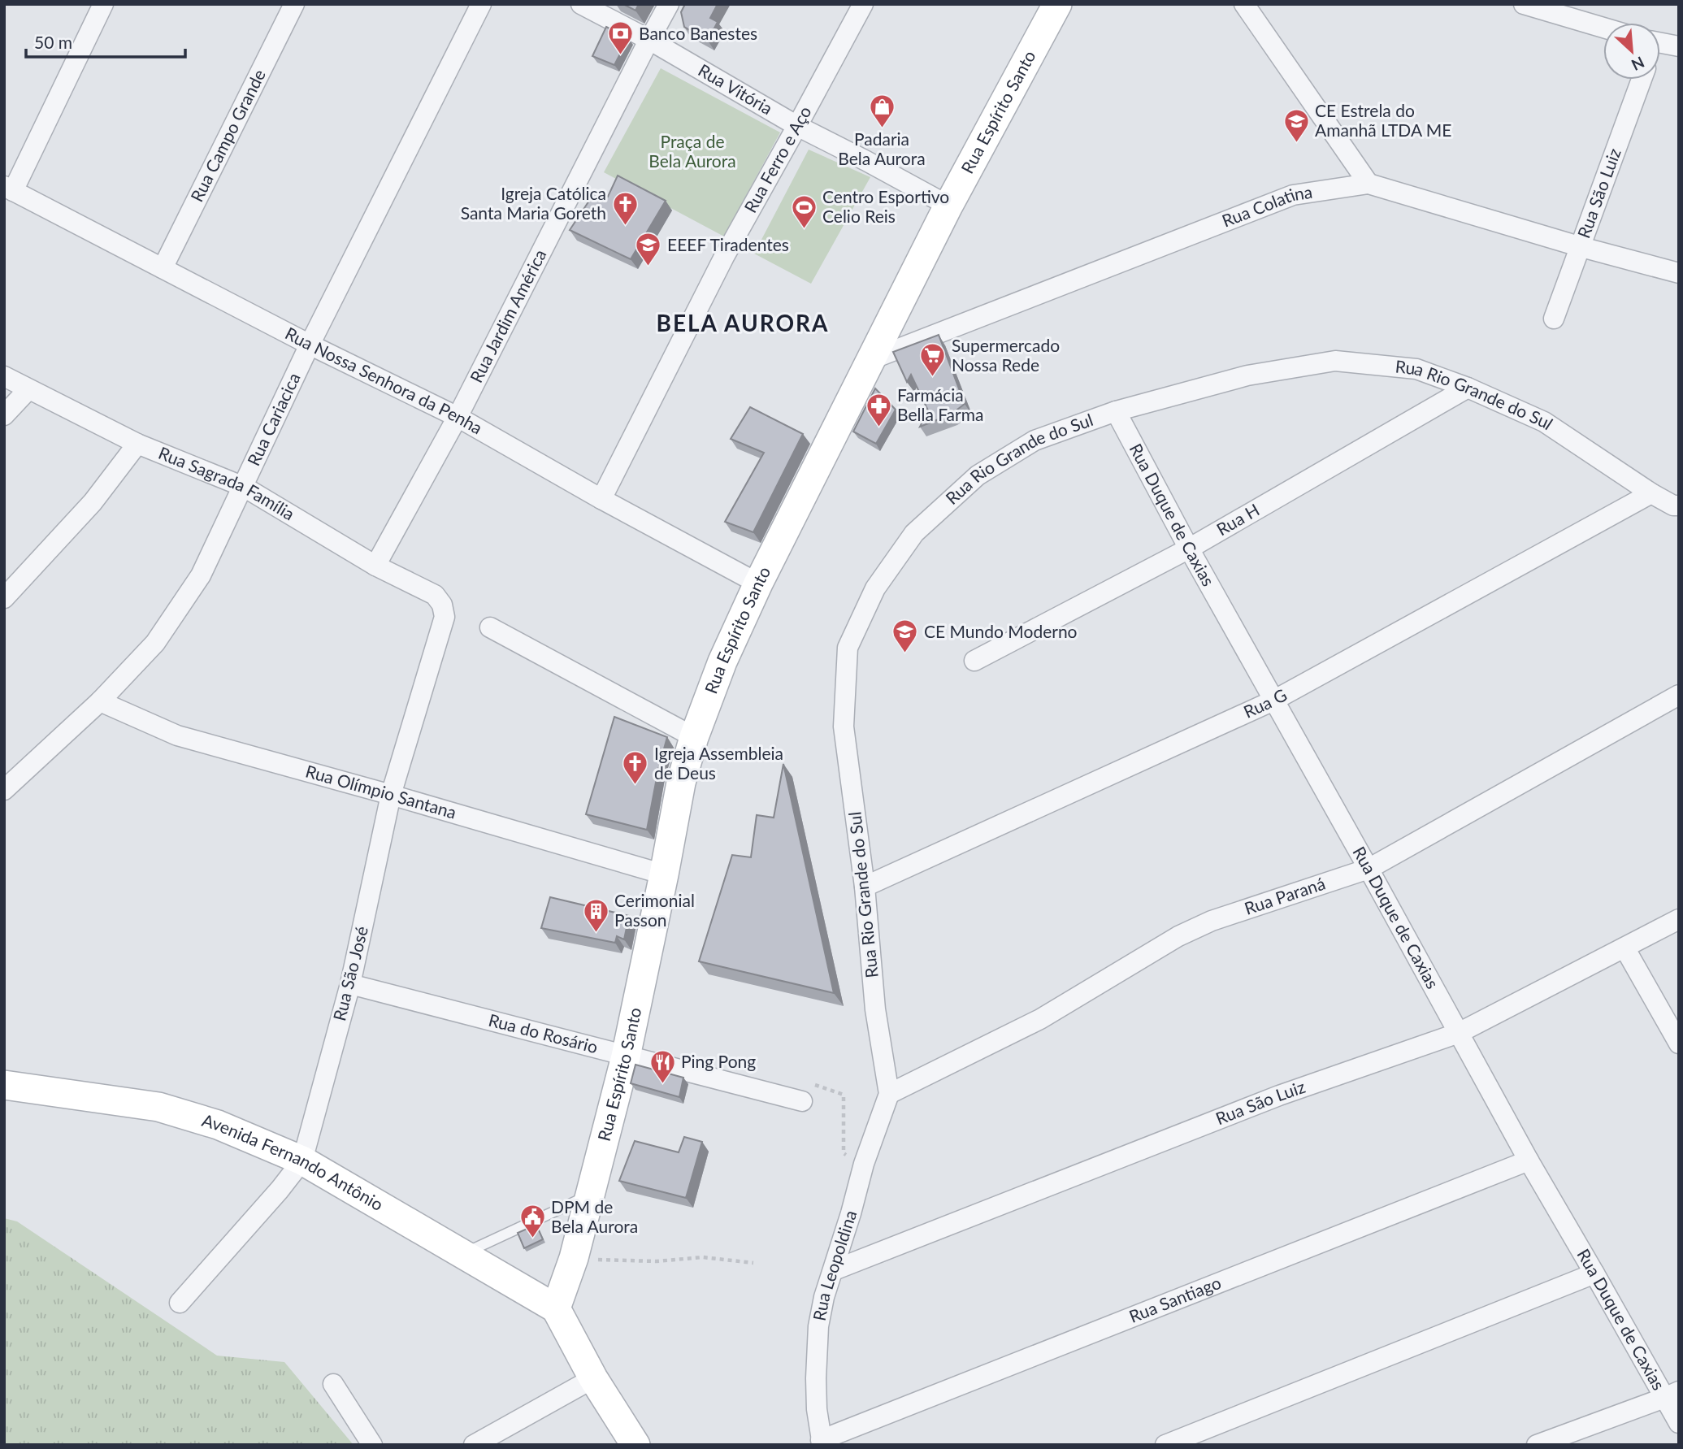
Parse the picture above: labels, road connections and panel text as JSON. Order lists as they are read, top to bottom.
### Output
{
  "streets": {
    "street": [
      "Rua Vitória",
      "Rua Espírito Santo",
      "Rua Campo Grande",
      "Rua Ferro e Aço",
      "Rua São Luiz",
      "Rua Colatina",
      "Rua Jardim América",
      "Rua Nossa Senhora da Penha",
      "Rua Rio Grande do Sul",
      "Rua Cariacica",
      "Rua Sagrada Família",
      "Rua Duque de Caxias",
      "Rua H",
      "Rua G",
      "Rua Olímpio Santana",
      "Rua Paraná",
      "Rua São José",
      "Rua do Rosário",
      "Avenida Fernando Antônio",
      "Rua Leopoldina",
      "Rua Santiago"
    ]
  },
  "crossings": [
    ["Rua Vitória", "Rua Espírito Santo"],
    ["Rua Vitória", "Rua Ferro e Aço"],
    ["Rua Vitória", "Rua Jardim América"],
    ["Rua Espírito Santo", "Rua Colatina"],
    ["Rua Espírito Santo", "Rua Nossa Senhora da Penha"],
    ["Rua Espírito Santo", "Rua Olímpio Santana"],
    ["Rua Espírito Santo", "Rua do Rosário"],
    ["Rua Espírito Santo", "Avenida Fernando Antônio"],
    ["Rua Campo Grande", "Rua Nossa Senhora da Penha"],
    ["Rua Ferro e Aço", "Rua Nossa Senhora da Penha"],
    ["Rua São Luiz", "Rua Colatina"],
    ["Rua São Luiz", "Rua Duque de Caxias"],
    ["Rua São Luiz", "Rua Leopoldina"],
    ["Rua Jardim América", "Rua Nossa Senhora da Penha"],
    ["Rua Jardim América", "Rua Sagrada Família"],
    ["Rua Nossa Senhora da Penha", "Rua Cariacica"],
    ["Rua Rio Grande do Sul", "Rua Duque de Caxias"],
    ["Rua Rio Grande do Sul", "Rua H"],
    ["Rua Rio Grande do Sul", "Rua G"],
    ["Rua Rio Grande do Sul", "Rua Paraná"],
    ["Rua Rio Grande do Sul", "Rua Leopoldina"],
    ["Rua Cariacica", "Rua Sagrada Família"],
    ["Rua Cariacica", "Rua Olímpio Santana"],
    ["Rua Sagrada Família", "Rua São José"],
    ["Rua Duque de Caxias", "Rua H"],
    ["Rua Duque de Caxias", "Rua G"],
    ["Rua Duque de Caxias", "Rua Paraná"],
    ["Rua Duque de Caxias", "Rua Santiago"],
    ["Rua Olímpio Santana", "Rua São José"],
    ["Rua Paraná", "Rua Leopoldina"],
    ["Rua São José", "Rua do Rosário"],
    ["Rua São José", "Avenida Fernando Antônio"],
    ["Rua Leopoldina", "Rua Santiago"]
  ],
  "districts": ["BELA AURORA"],
  "parks": ["Praça de Bela Aurora"],
  "places": {
    "bank": ["Banco Banestes"],
    "shop": ["Padaria Bela Aurora"],
    "school or university": ["CE Estrela do Amanhã LTDA ME", "EEEF Tiradentes", "CE Mundo Moderno"],
    "church": ["Igreja Católica Santa Maria Goreth", "Igreja Assembleia de Deus"],
    "sports": ["Centro Esportivo Celio Reis"],
    "supermarket": ["Supermercado Nossa Rede"],
    "pharmacy": ["Farmácia Bella Farma"],
    "building": ["Cerimonial Passon"],
    "restaurant": ["Ping Pong"],
    "public building": ["DPM de Bela Aurora"]
  },
  "scale_bar": "50 m",
  "north": "bottom right"
}
